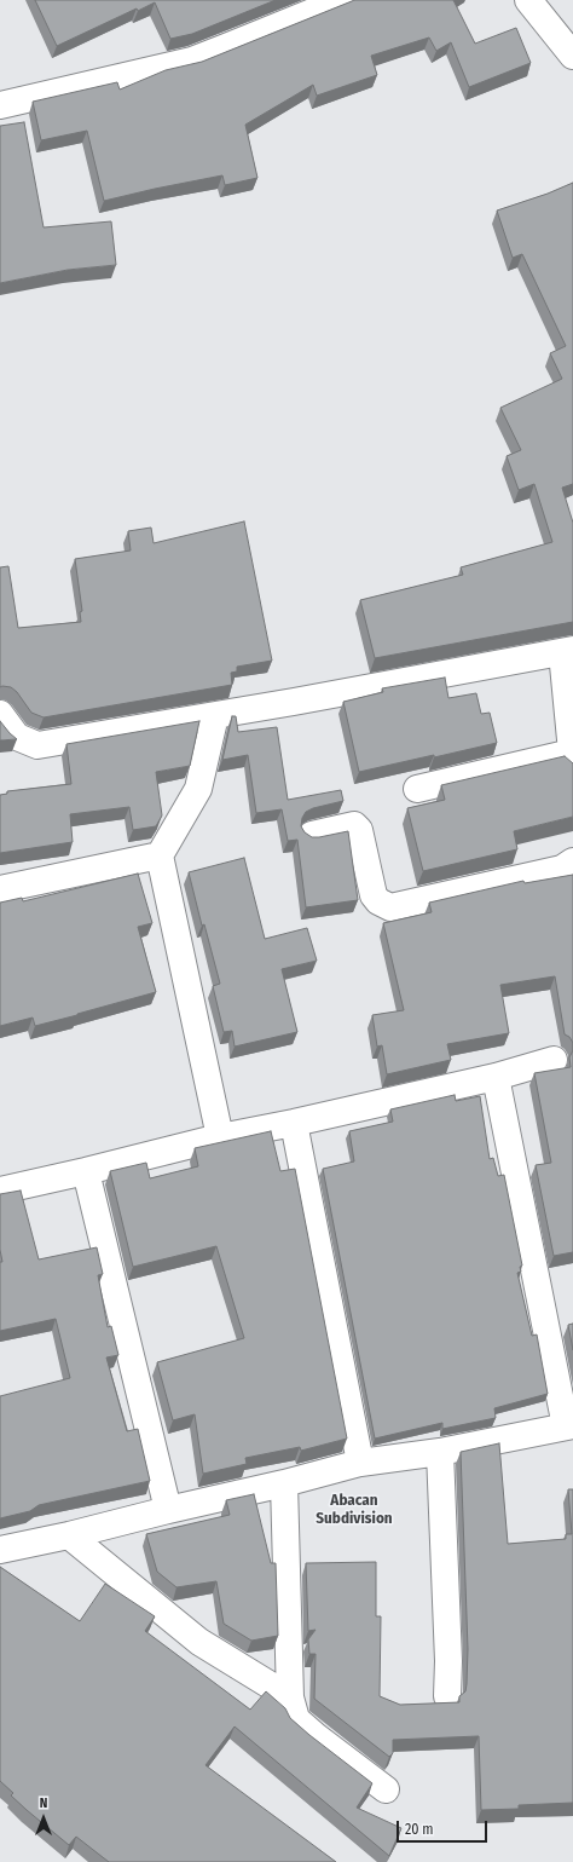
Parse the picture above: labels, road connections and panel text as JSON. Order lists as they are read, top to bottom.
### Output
{
  "districts": ["Abacan Subdivision"],
  "scale_bar": "20 m",
  "north": "top"
}
